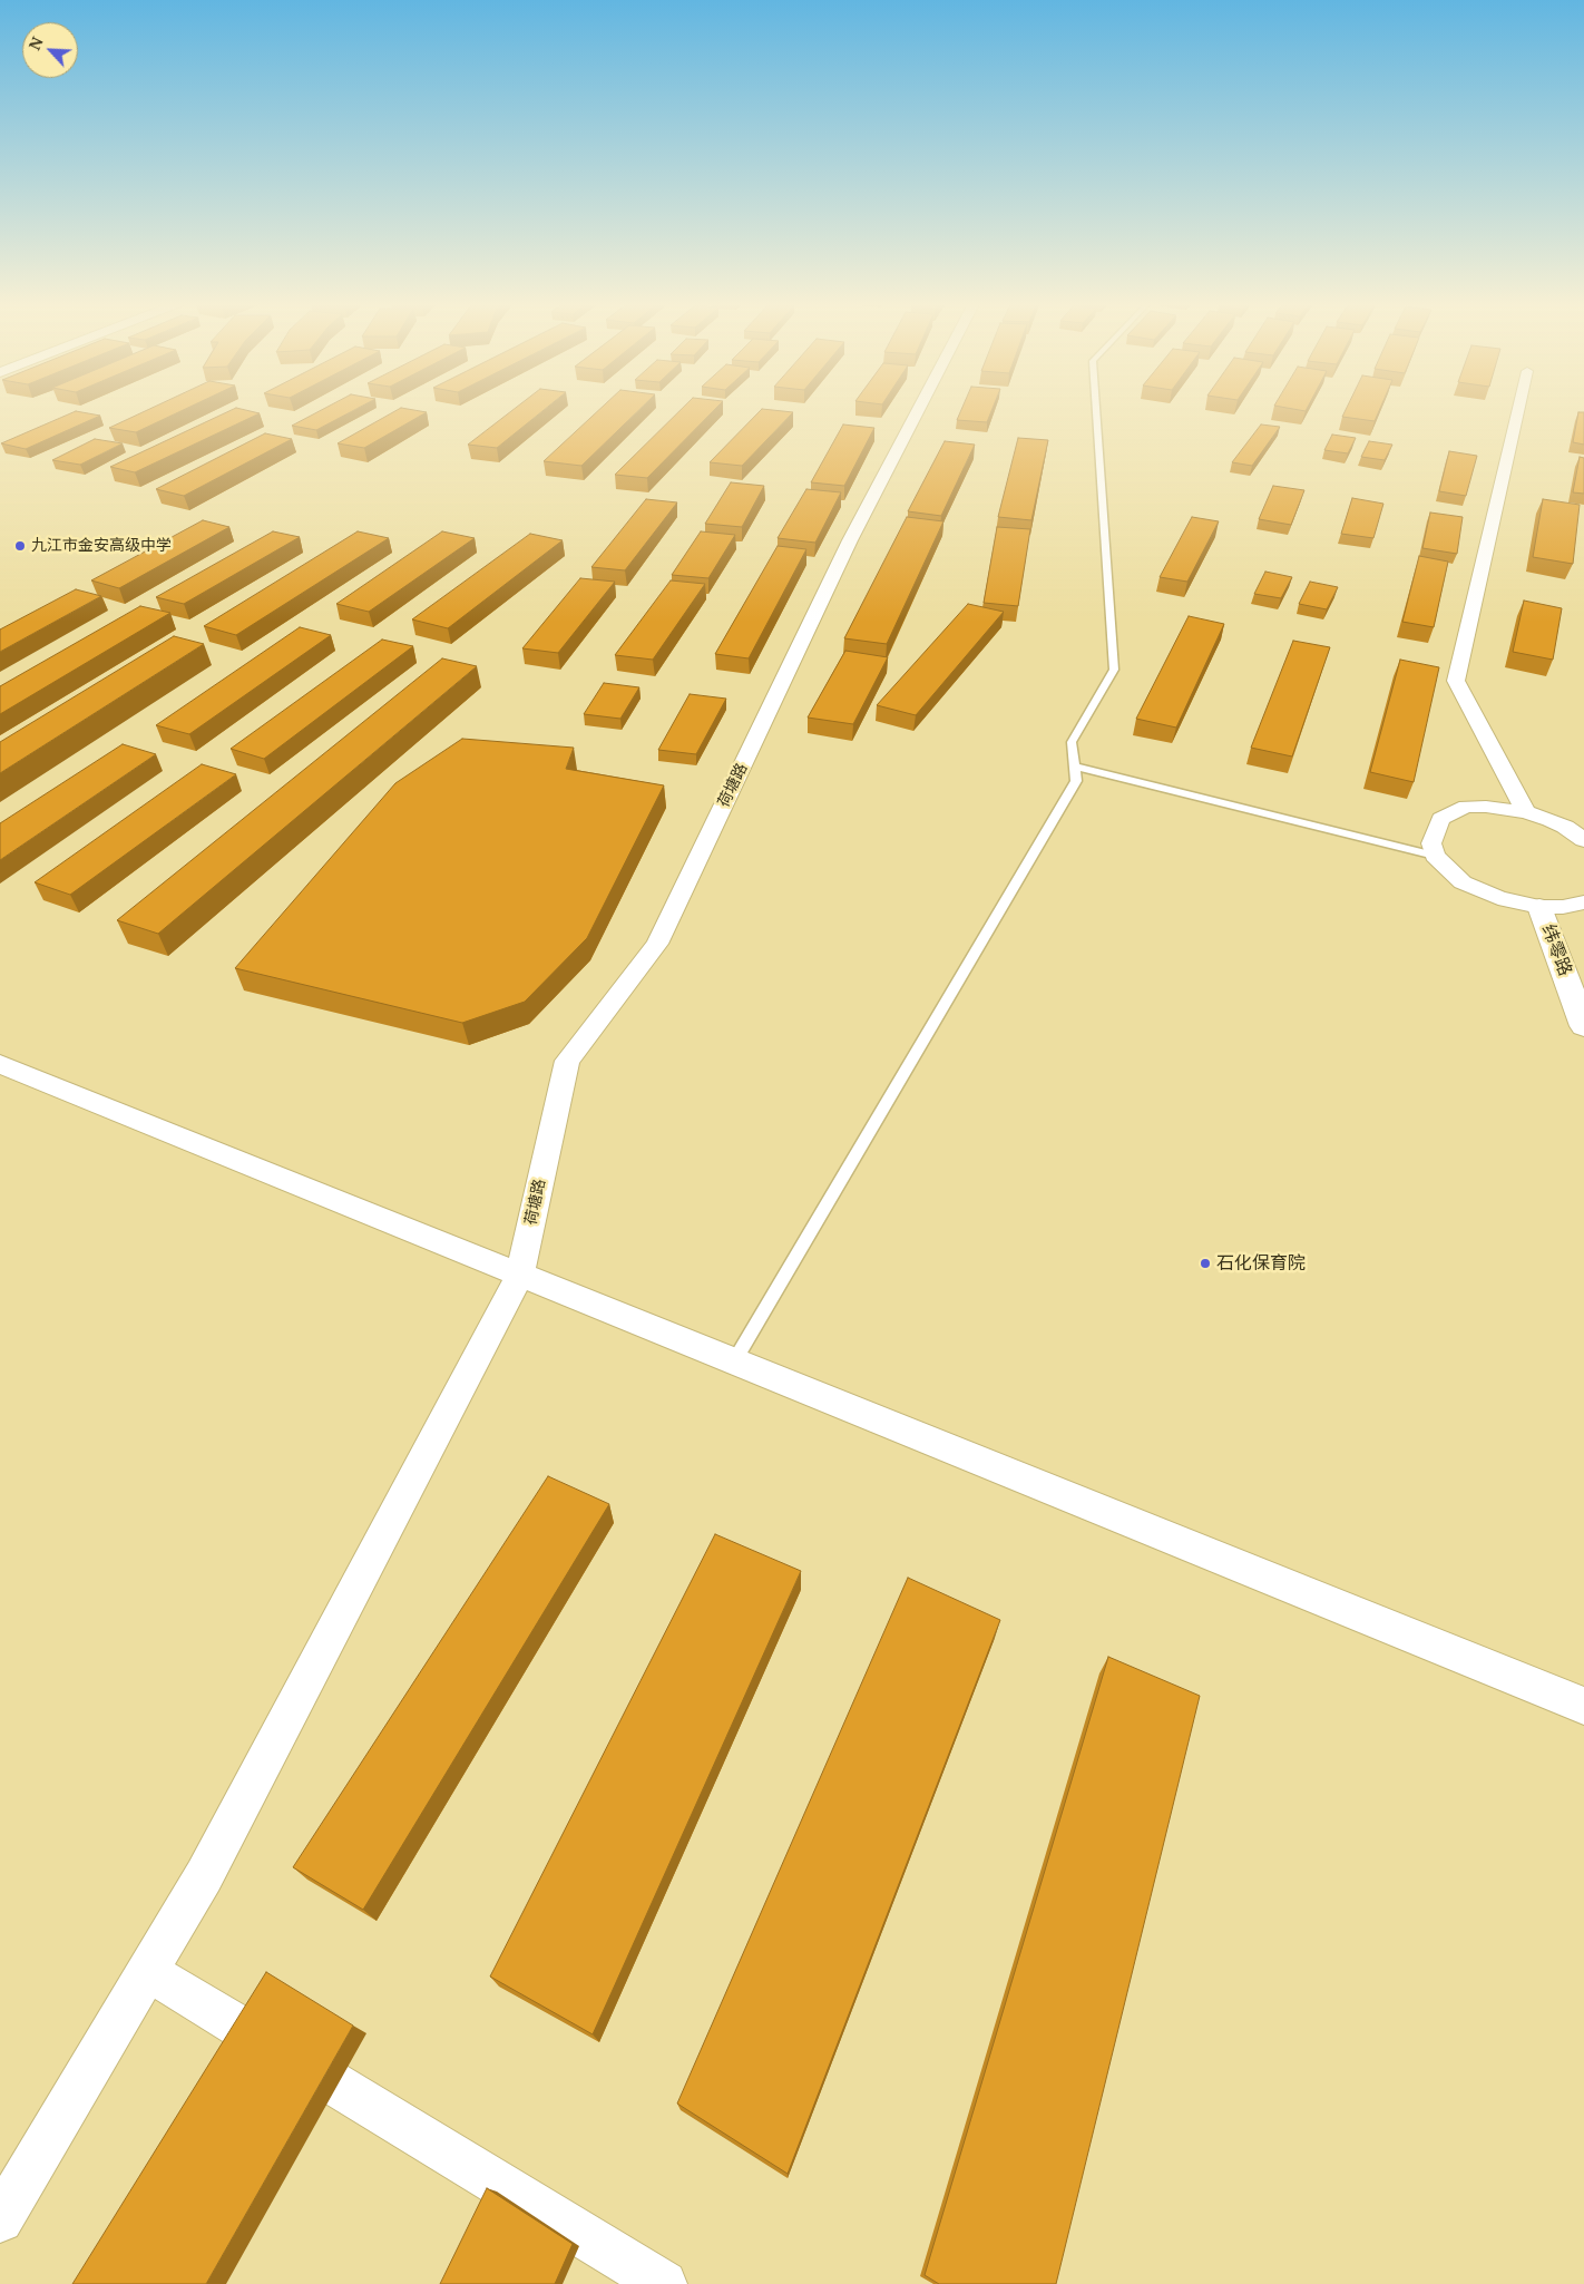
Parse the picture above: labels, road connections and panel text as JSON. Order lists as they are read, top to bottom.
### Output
{
  "streets": {
    "main road": ["纬零路"],
    "street": ["荷塘路"]
  },
  "places": ["九江市金安高级中学", "石化保育院"],
  "north": "top left"
}
